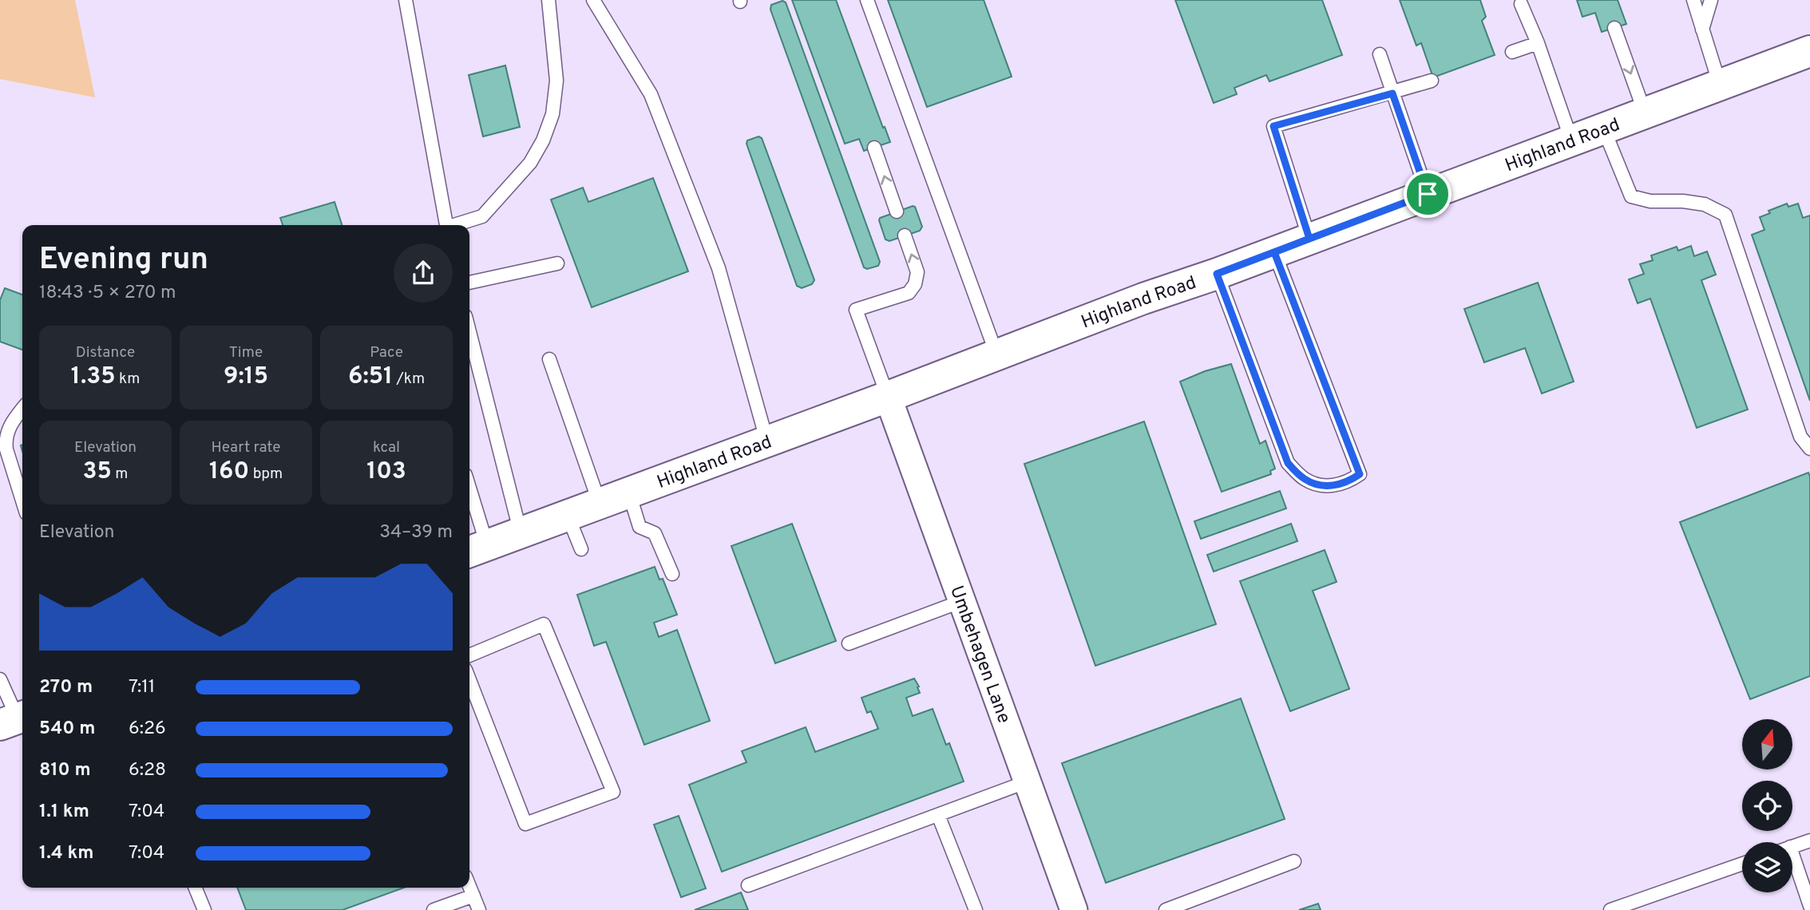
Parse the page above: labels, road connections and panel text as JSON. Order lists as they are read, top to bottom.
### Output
{
  "streets": {
    "main road": ["Highland Road"],
    "street": ["Umbehagen Lane"]
  },
  "crossings": [
    ["Highland Road", "Umbehagen Lane"]
  ],
  "north": "top",
  "page": {
    "heading": ["Evening run", "18:43 · 5 × 270 m"],
    "stats": [
      ["Distance", "1.35 km"],
      ["Time", "9:15"],
      ["Pace", "6:51 /km"],
      ["Elevation", "35 m"],
      ["Heart rate", "160 bpm"],
      ["kcal", "103"]
    ],
    "chart": ["Elevation", "34–39 m"],
    "list": [
      {
        "name": "270 m",
        "note": "7:11"
      },
      {
        "name": "540 m",
        "note": "6:26"
      },
      {
        "name": "810 m",
        "note": "6:28"
      },
      {
        "name": "1.1 km",
        "note": "7:04"
      },
      {
        "name": "1.4 km",
        "note": "7:04"
      }
    ]
  }
}
